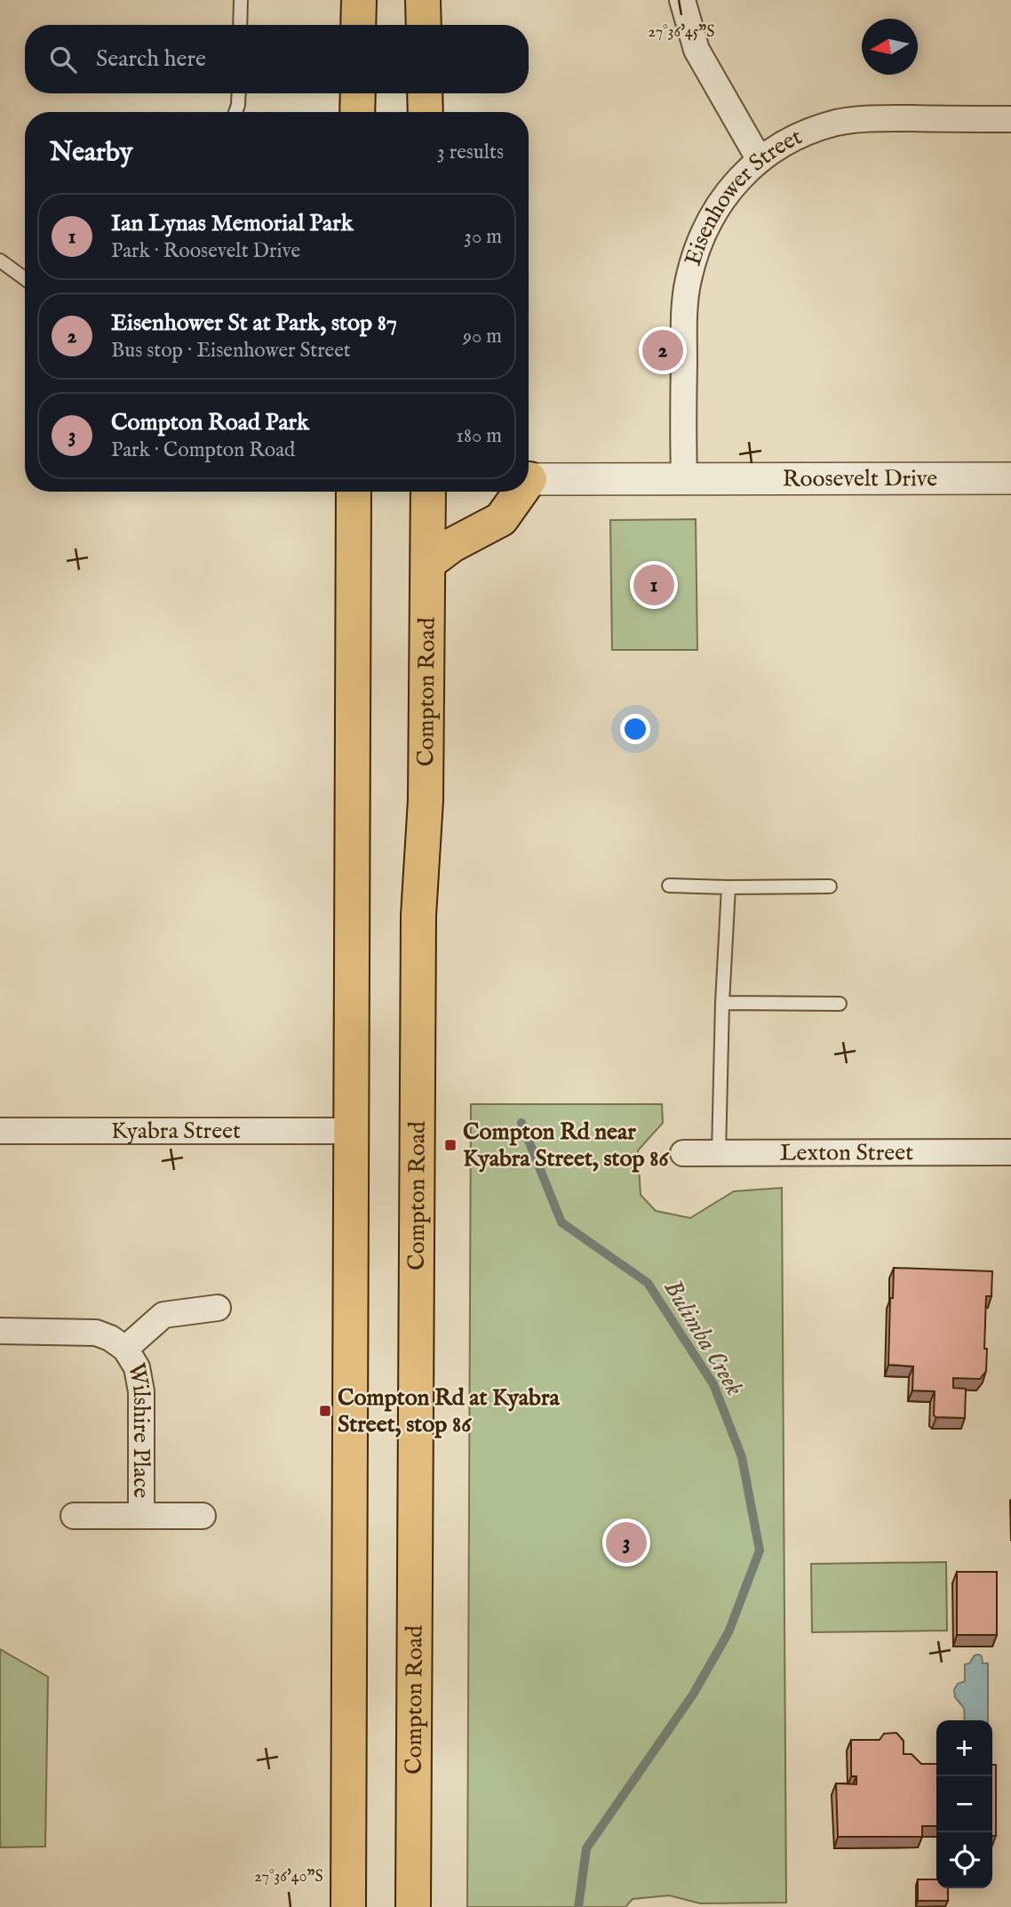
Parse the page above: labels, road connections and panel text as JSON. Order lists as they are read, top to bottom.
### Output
{
  "streets": {
    "main road": ["Compton Road"],
    "street": [
      "Eisenhower Street",
      "Roosevelt Drive",
      "Kyabra Street",
      "Lexton Street",
      "Wilshire Place"
    ]
  },
  "crossings": [
    ["Eisenhower Street", "Roosevelt Drive"]
  ],
  "water": ["Bulimba Creek"],
  "places": {
    "transit": ["Compton Rd near Kyabra Street, stop 86", "Compton Rd at Kyabra Street, stop 86"]
  },
  "north": "left",
  "page": {
    "search": "Search here",
    "heading": ["Nearby", "3 results"],
    "list": [
      {
        "mark": "1",
        "name": "Ian Lynas Memorial Park",
        "note": "Park · Roosevelt Drive",
        "value": "30 m"
      },
      {
        "mark": "2",
        "name": "Eisenhower St at Park, stop 87",
        "note": "Bus stop · Eisenhower Street",
        "value": "90 m"
      },
      {
        "mark": "3",
        "name": "Compton Road Park",
        "note": "Park · Compton Road",
        "value": "180 m"
      }
    ],
    "pins": ["2", "1", "3"],
    "map_buttons": ["+", "−"]
  },
  "coordinates": ["27°36'45\"S", "27°36'40\"S"]
}
